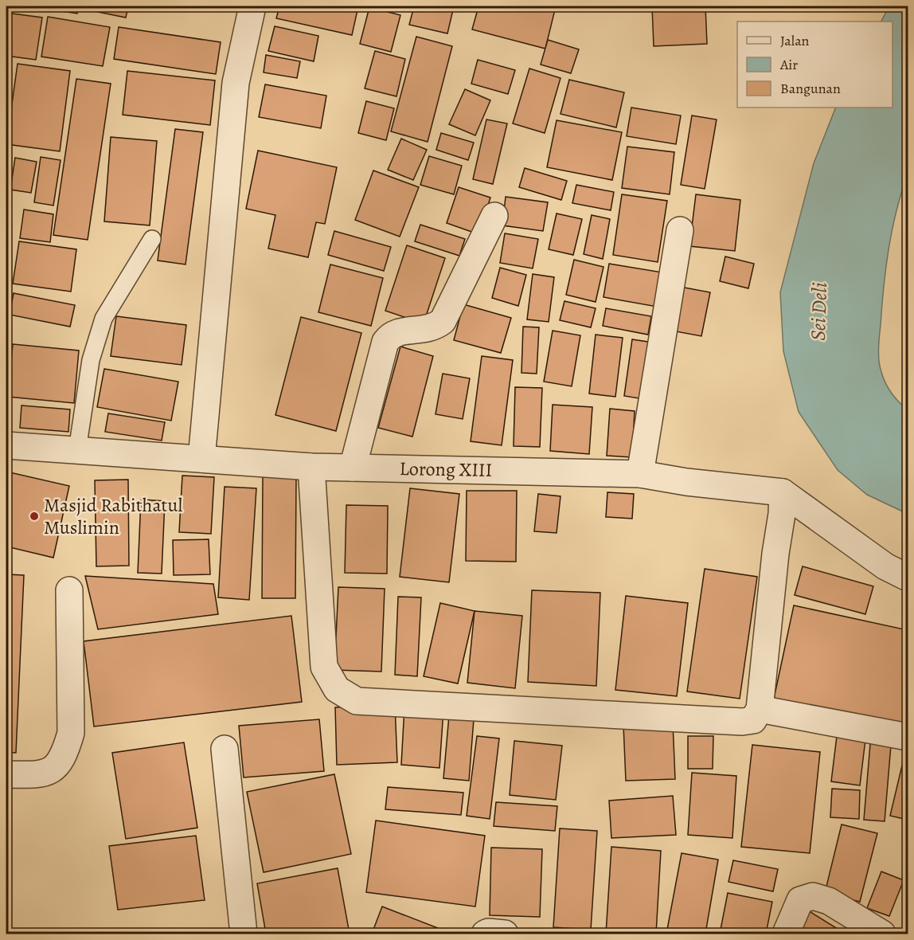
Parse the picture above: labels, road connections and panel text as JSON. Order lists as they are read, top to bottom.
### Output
{
  "streets": {
    "street": ["Lorong XIII"]
  },
  "water": ["Sei Deli"],
  "places": ["Masjid Rabithatul Muslimin"],
  "legend": ["Jalan", "Air", "Bangunan"]
}
